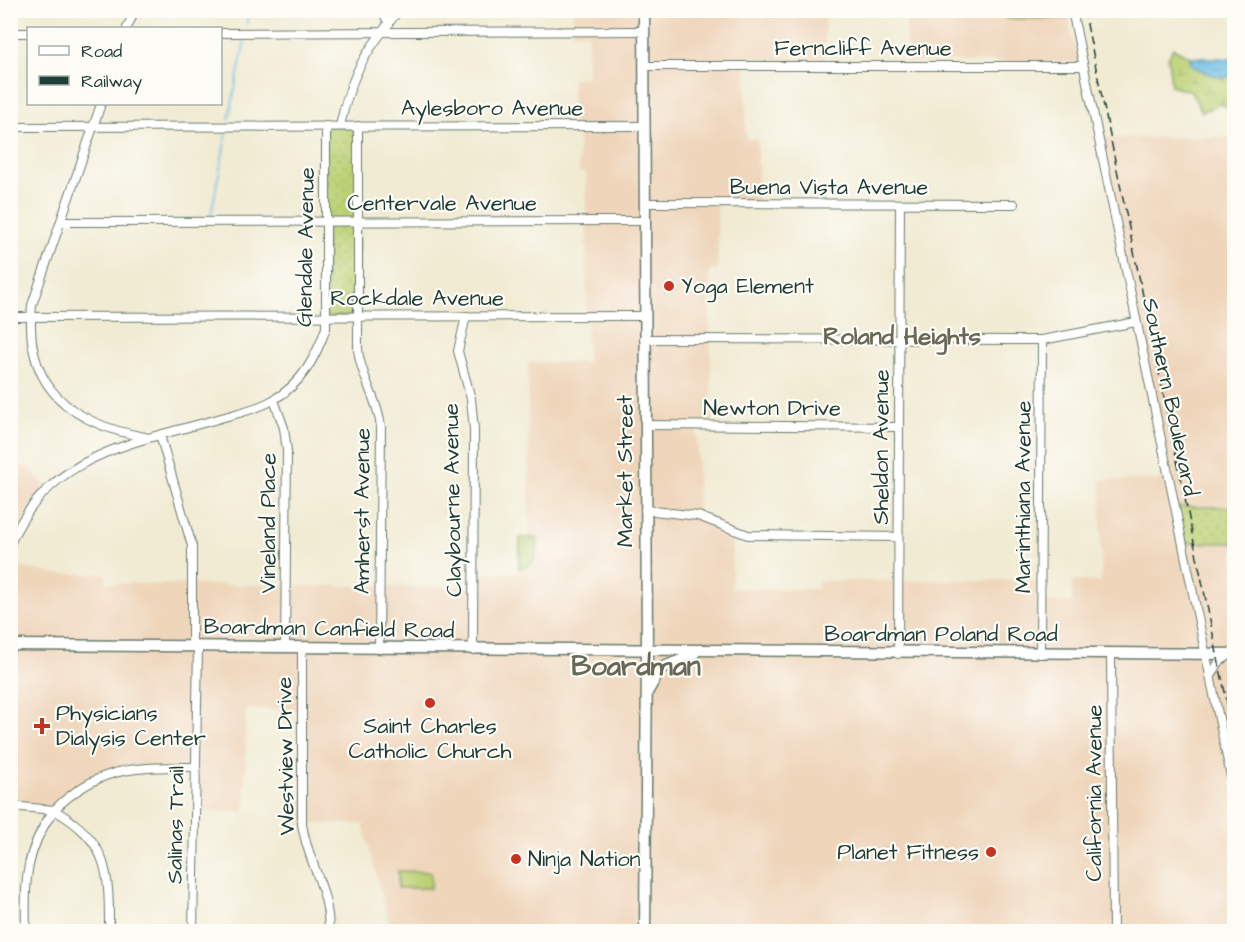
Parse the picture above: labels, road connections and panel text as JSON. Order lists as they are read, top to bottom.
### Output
{
  "streets": {
    "main road": ["Market Street", "Boardman Canfield Road", "Boardman Poland Road"],
    "street": [
      "Ferncliff Avenue",
      "Aylesboro Avenue",
      "Buena Vista Avenue",
      "Centervale Avenue",
      "Glendale Avenue",
      "Rockdale Avenue",
      "Southern Boulevard",
      "Newton Drive",
      "Sheldon Avenue",
      "Marinthiana Avenue",
      "Claybourne Avenue",
      "Amherst Avenue",
      "Vineland Place",
      "Westview Drive",
      "California Avenue",
      "Salinas Trail"
    ]
  },
  "crossings": [
    ["Ferncliff Avenue", "Southern Boulevard"],
    ["Ferncliff Avenue", "Market Street"],
    ["Aylesboro Avenue", "Market Street"],
    ["Aylesboro Avenue", "Amherst Avenue"],
    ["Buena Vista Avenue", "Sheldon Avenue"],
    ["Buena Vista Avenue", "Market Street"],
    ["Centervale Avenue", "Glendale Avenue"],
    ["Centervale Avenue", "Market Street"],
    ["Centervale Avenue", "Amherst Avenue"],
    ["Glendale Avenue", "Rockdale Avenue"],
    ["Glendale Avenue", "Vineland Place"],
    ["Glendale Avenue", "Salinas Trail"],
    ["Rockdale Avenue", "Market Street"],
    ["Rockdale Avenue", "Claybourne Avenue"],
    ["Rockdale Avenue", "Amherst Avenue"],
    ["Southern Boulevard", "Boardman Poland Road"],
    ["Newton Drive", "Sheldon Avenue"],
    ["Newton Drive", "Market Street"],
    ["Sheldon Avenue", "Boardman Poland Road"],
    ["Market Street", "Boardman Canfield Road"],
    ["Market Street", "Boardman Poland Road"],
    ["Marinthiana Avenue", "Boardman Poland Road"],
    ["Claybourne Avenue", "Boardman Canfield Road"],
    ["Amherst Avenue", "Boardman Canfield Road"],
    ["Vineland Place", "Boardman Canfield Road"],
    ["Boardman Canfield Road", "Boardman Poland Road"],
    ["Boardman Canfield Road", "Westview Drive"],
    ["Boardman Canfield Road", "Salinas Trail"],
    ["Boardman Poland Road", "California Avenue"]
  ],
  "districts": ["Roland Heights", "Boardman"],
  "places": {
    "other": [
      "Yoga Element",
      "Saint Charles Catholic Church",
      "Planet Fitness",
      "Ninja Nation"
    ],
    "health": ["Physicians Dialysis Center"]
  },
  "legend": ["Road", "Railway"]
}
